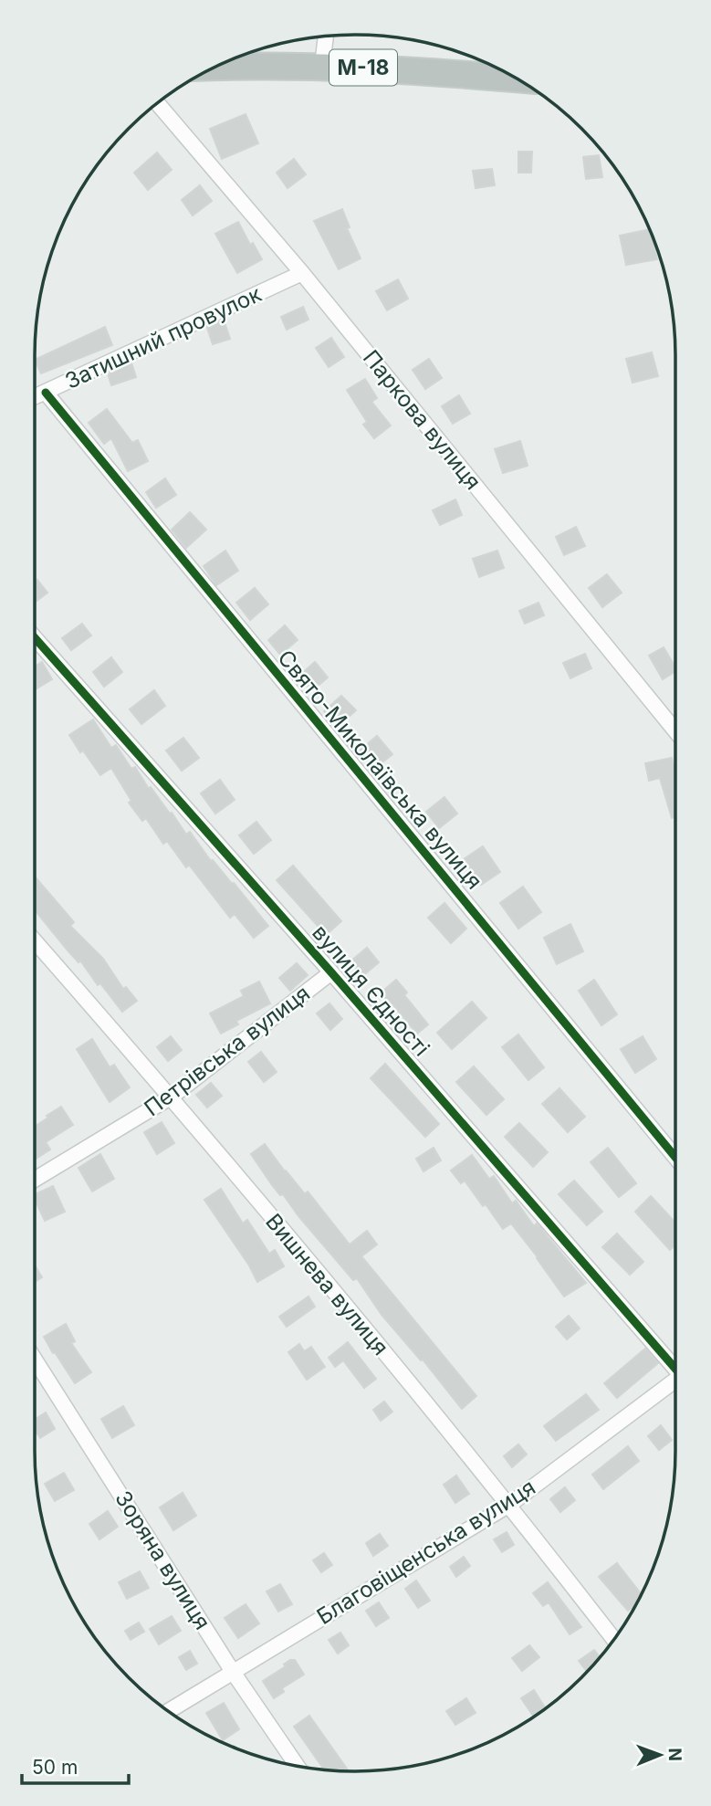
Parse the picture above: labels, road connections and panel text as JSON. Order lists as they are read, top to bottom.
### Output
{
  "streets": {
    "highway": ["М-18"],
    "street": [
      "Затишний провулок",
      "Паркова вулиця",
      "Свято-Миколаївська вулиця",
      "вулиця Єдності",
      "Петрівська вулиця",
      "Вишнева вулиця",
      "Благовіщенська вулиця",
      "Зоряна вулиця"
    ]
  },
  "crossings": [
    ["Затишний провулок", "Паркова вулиця"],
    ["Затишний провулок", "Свято-Миколаївська вулиця"],
    ["вулиця Єдності", "Петрівська вулиця"],
    ["Петрівська вулиця", "Вишнева вулиця"],
    ["Вишнева вулиця", "Благовіщенська вулиця"],
    ["Благовіщенська вулиця", "Зоряна вулиця"]
  ],
  "scale_bar": "50 m",
  "north": "right"
}
